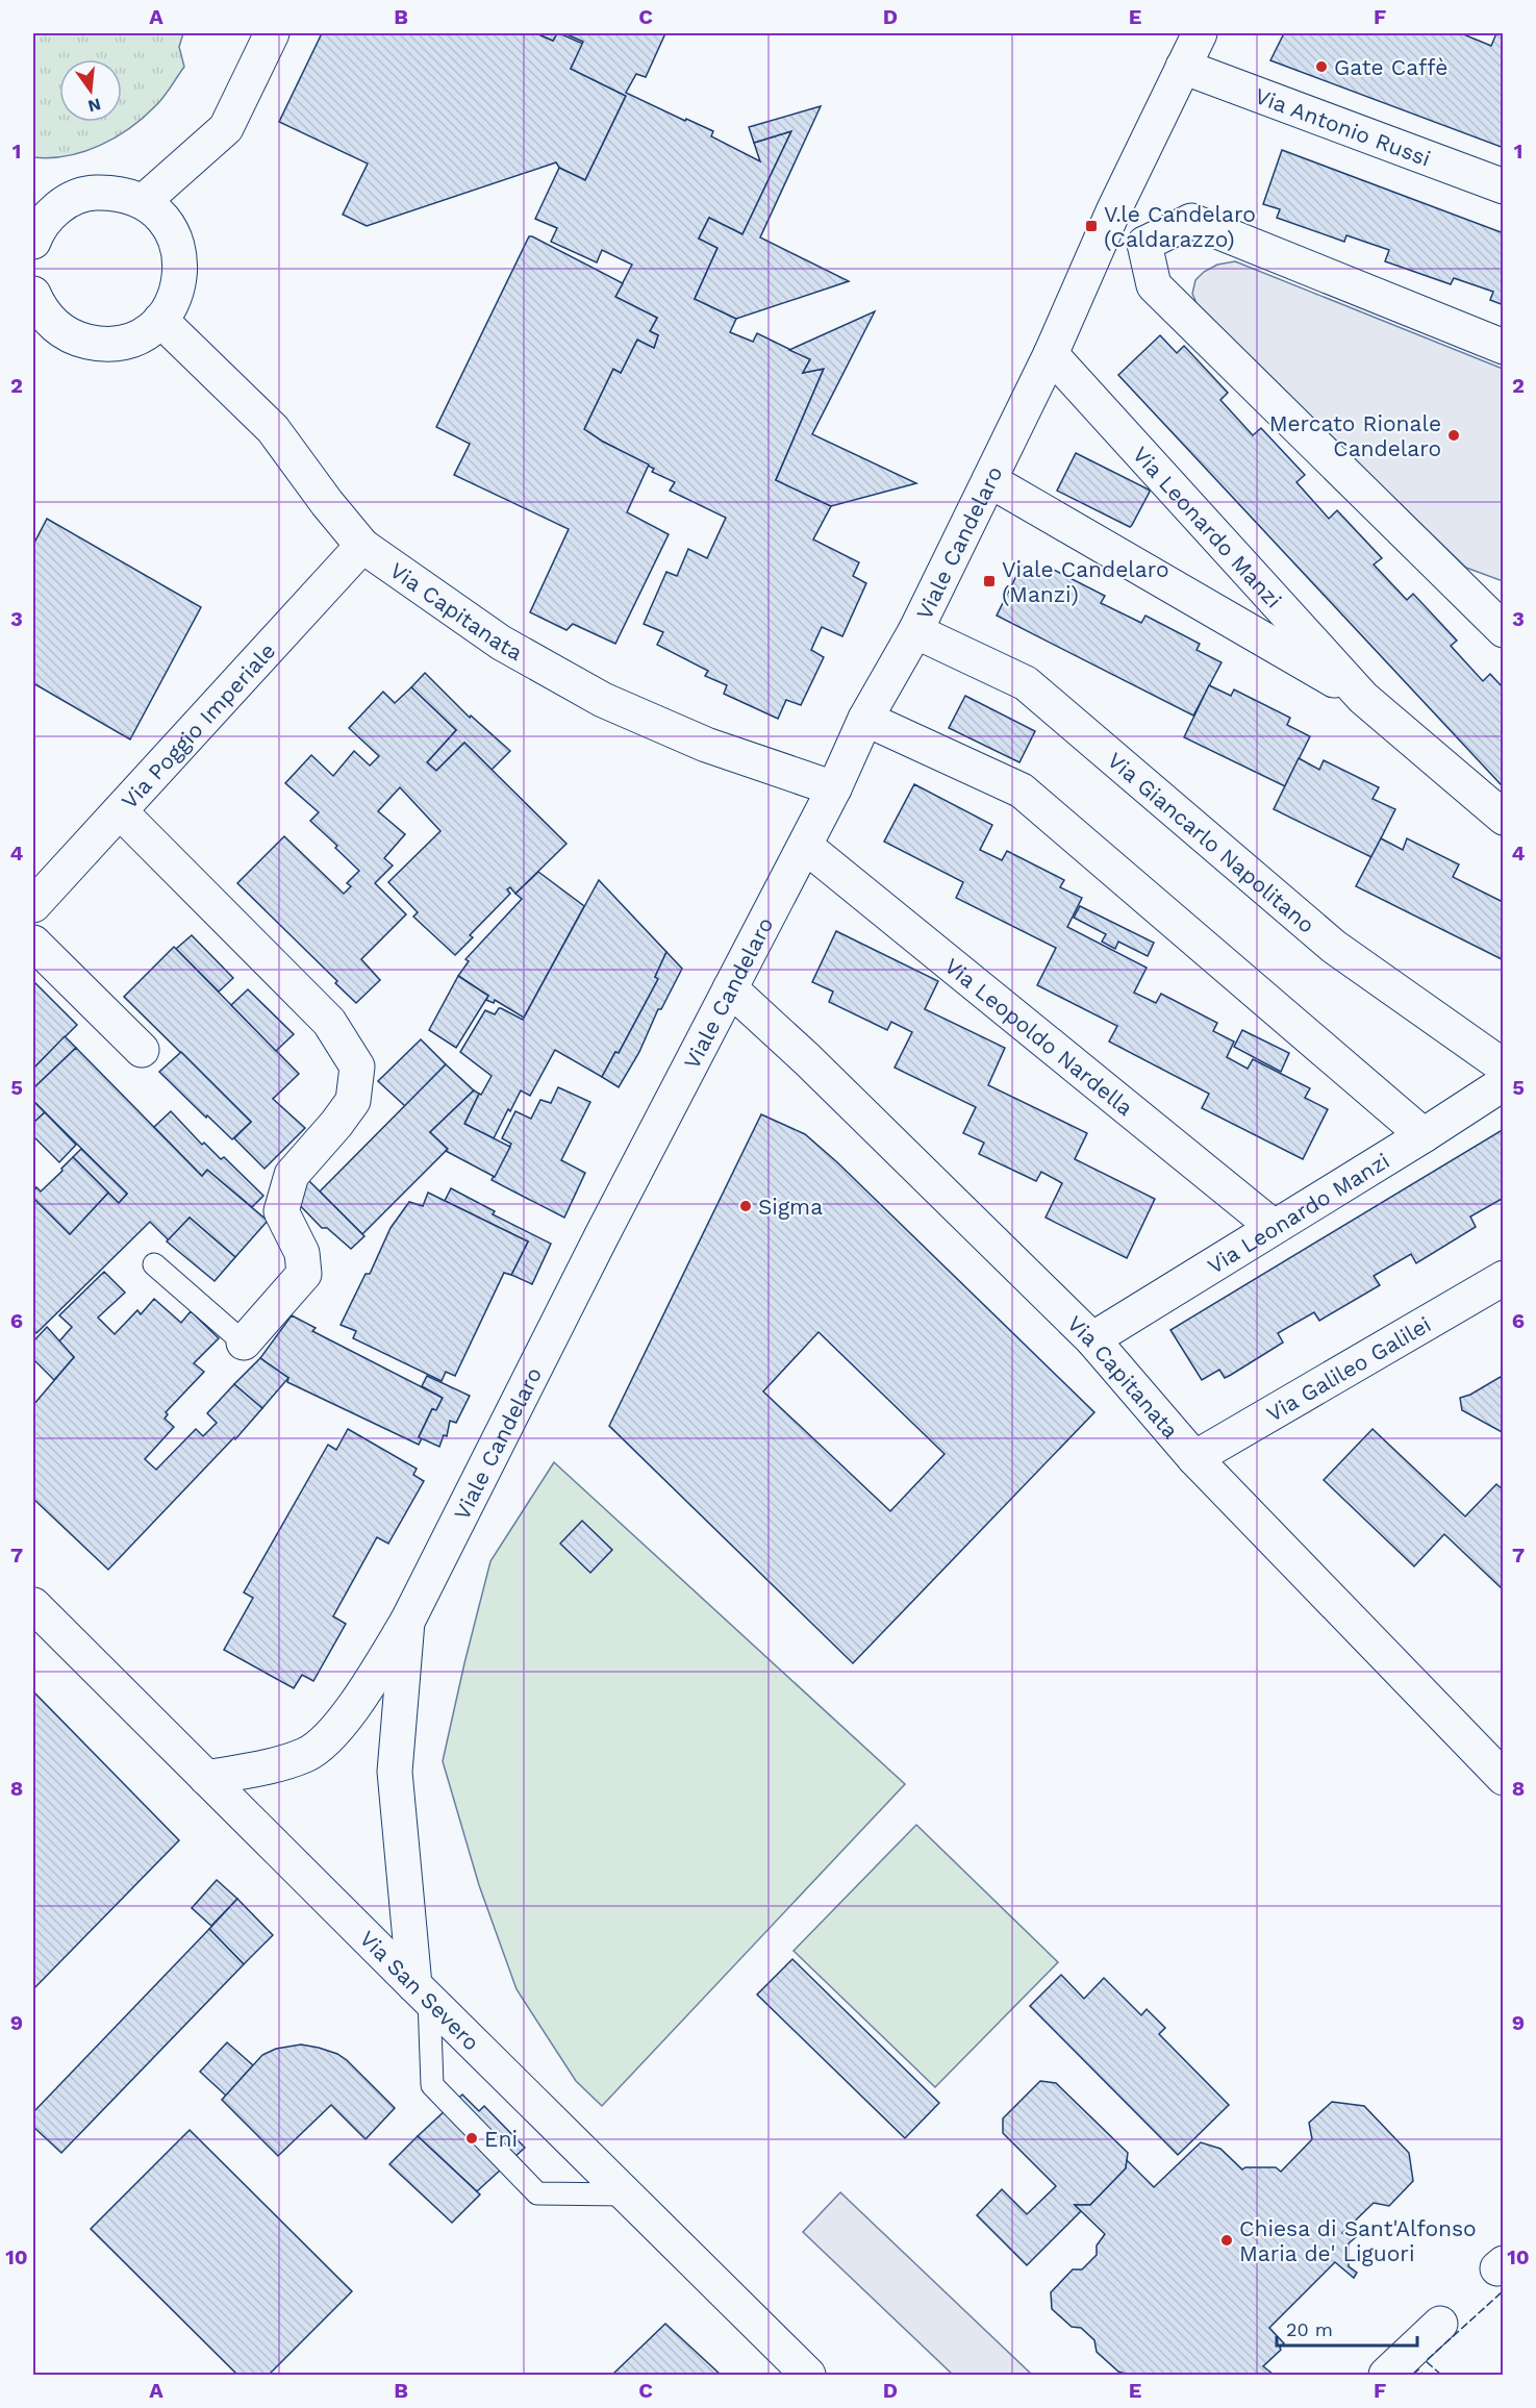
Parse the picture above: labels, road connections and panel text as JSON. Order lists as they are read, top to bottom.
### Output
{
  "streets": {
    "street": [
      "Via Antonio Russi",
      "Via Leonardo Manzi",
      "Viale Candelaro",
      "Via Capitanata",
      "Via Poggio Imperiale",
      "Via Giancarlo Napolitano",
      "Via Leopoldo Nardella",
      "Via Galileo Galilei",
      "Via San Severo"
    ]
  },
  "crossings": [
    ["Via Antonio Russi", "Viale Candelaro"],
    ["Via Leonardo Manzi", "Viale Candelaro"],
    ["Via Leonardo Manzi", "Via Capitanata"],
    ["Via Leonardo Manzi", "Via Leopoldo Nardella"],
    ["Viale Candelaro", "Via Capitanata"],
    ["Viale Candelaro", "Via Giancarlo Napolitano"],
    ["Viale Candelaro", "Via Leopoldo Nardella"],
    ["Viale Candelaro", "Via San Severo"],
    ["Via Capitanata", "Via Poggio Imperiale"],
    ["Via Capitanata", "Via Galileo Galilei"]
  ],
  "places": {
    "other": [
      "Gate Caffè",
      "Mercato Rionale Candelaro",
      "Sigma",
      "Eni",
      "Chiesa di Sant'Alfonso Maria de' Liguori"
    ],
    "transit": ["V.le Candelaro (Caldarazzo)", "Viale Candelaro (Manzi)"]
  },
  "scale_bar": "20 m",
  "north": "bottom",
  "grid": {
    "columns": [
      "A",
      "B",
      "C",
      "D",
      "E",
      "F"
    ],
    "rows": [
      "1",
      "2",
      "3",
      "4",
      "5",
      "6",
      "7",
      "8",
      "9",
      "10"
    ]
  }
}
